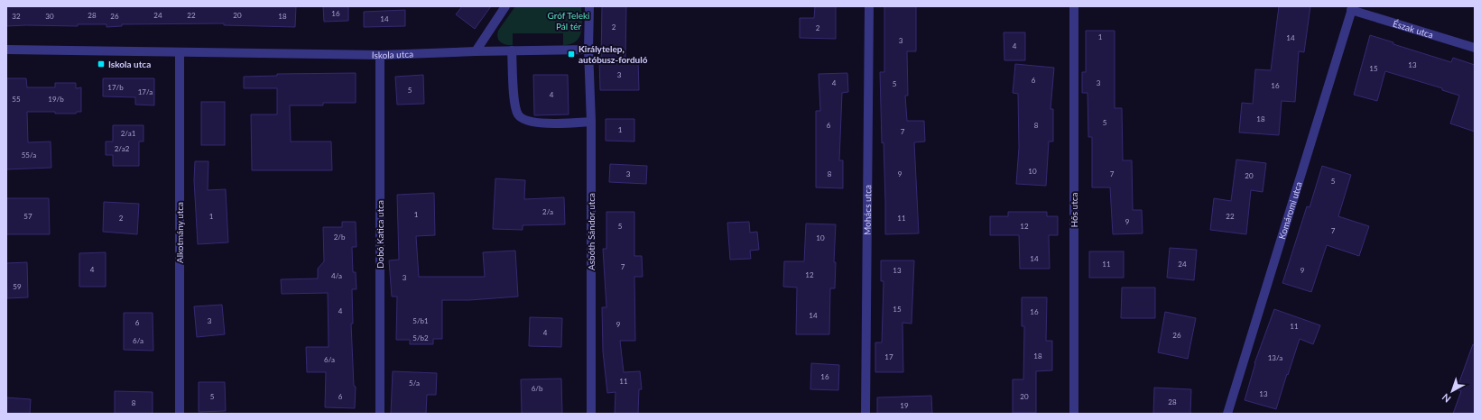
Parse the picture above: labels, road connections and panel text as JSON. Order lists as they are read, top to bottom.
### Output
{
  "streets": {
    "street": [
      "Észak utca",
      "Iskola utca",
      "Mohács utca",
      "Hős utca",
      "Komáromi utca",
      "Asbóth Sándor utca",
      "Alkotmány utca",
      "Dobó Katica utca"
    ]
  },
  "crossings": [
    ["Észak utca", "Komáromi utca"],
    ["Iskola utca", "Alkotmány utca"],
    ["Iskola utca", "Dobó Katica utca"]
  ],
  "parks": ["Gróf Teleki Pál tér"],
  "places": {
    "transit": ["Királytelep, autóbusz-forduló", "Iskola utca"]
  },
  "house_numbers": [
    "16",
    "28",
    "24",
    "22",
    "20",
    "32",
    "30",
    "26",
    "18",
    "14",
    "2",
    "2",
    "1",
    "14",
    "3",
    "4",
    "13",
    "15",
    "3",
    "6",
    "4",
    "3",
    "5",
    "16",
    "17/b",
    "5",
    "17/a",
    "4",
    "55",
    "19/b",
    "18",
    "5",
    "6",
    "8",
    "1",
    "7",
    "2/a1",
    "2/a2",
    "55/a",
    "10",
    "3",
    "8",
    "9",
    "7",
    "20",
    "5",
    "2/a",
    "1",
    "57",
    "1",
    "22",
    "2",
    "11",
    "9",
    "5",
    "12",
    "7",
    "2/b",
    "10",
    "14",
    "11",
    "24",
    "7",
    "4",
    "13",
    "9",
    "12",
    "4/a",
    "3",
    "59",
    "15",
    "4",
    "16",
    "14",
    "3",
    "5/b1",
    "6",
    "9",
    "11",
    "4",
    "26",
    "5/b2",
    "6/a",
    "18",
    "17",
    "13/a",
    "6/a",
    "16",
    "11",
    "5/a",
    "6/b",
    "13",
    "5",
    "6",
    "20",
    "28",
    "8",
    "19"
  ],
  "north": "bottom left"
}
